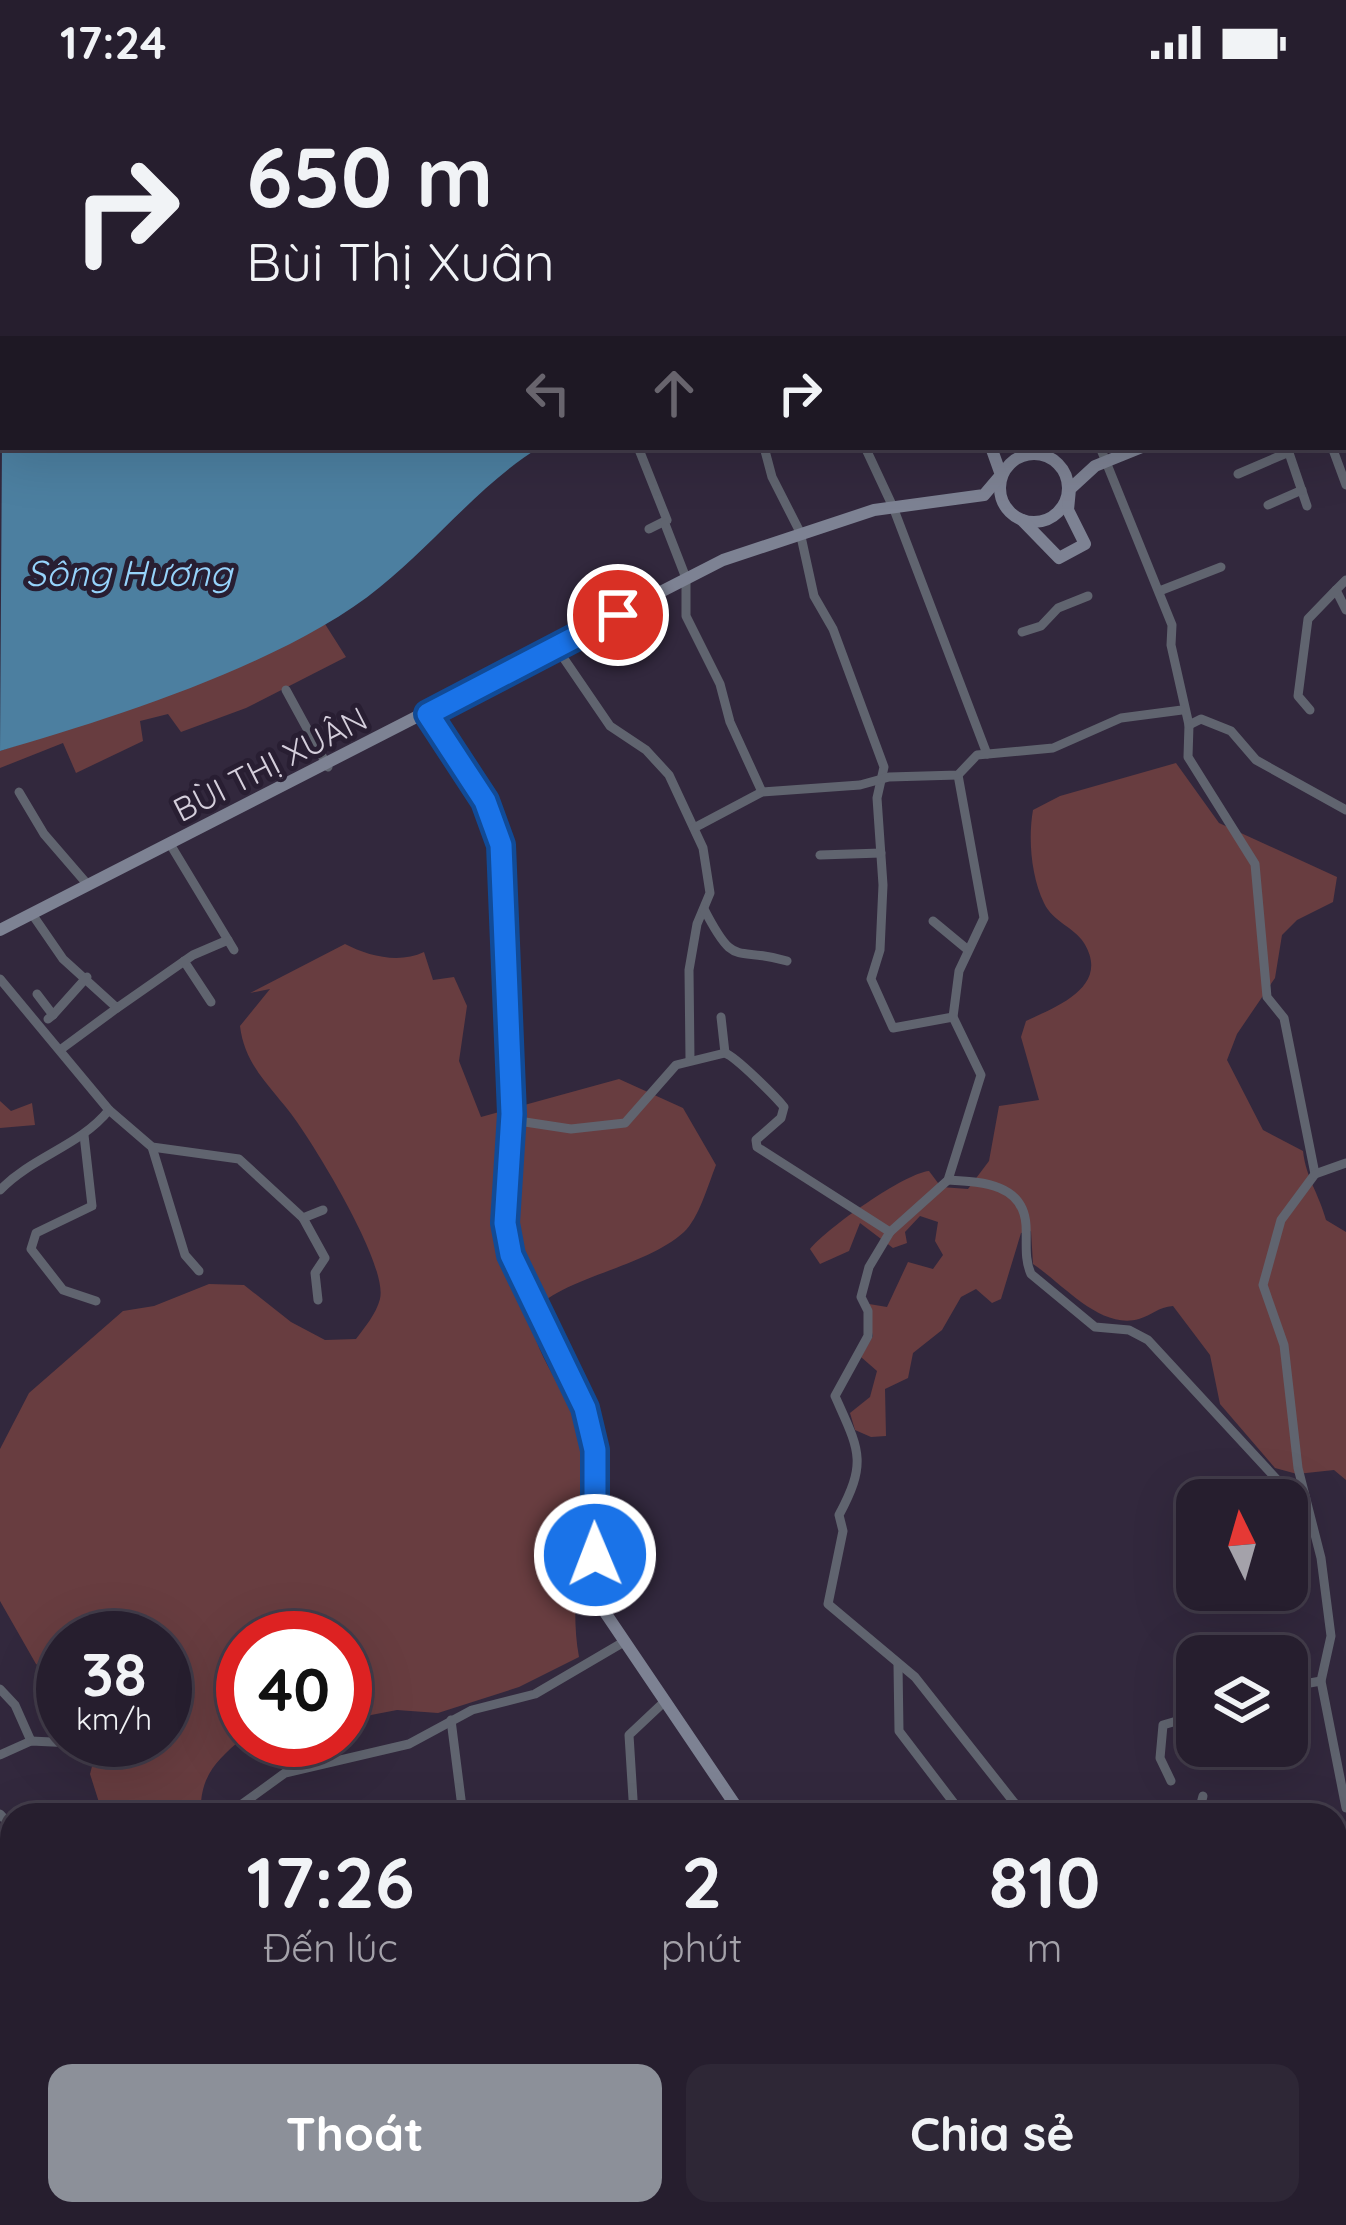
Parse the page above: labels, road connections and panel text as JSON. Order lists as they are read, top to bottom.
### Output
{
  "streets": {
    "street": ["BÙI THỊ XUÂN"]
  },
  "water": ["Sông Hương"],
  "north": "top",
  "page": {
    "status": "17:24",
    "turn": ["650 m", "Bùi Thị Xuân"],
    "speed": "38 km/h",
    "limit": "40",
    "eta": [
      "17:26",
      "Đến lúc",
      "2",
      "phút",
      "810",
      "m"
    ],
    "buttons": ["Thoát", "Chia sẻ"]
  }
}
